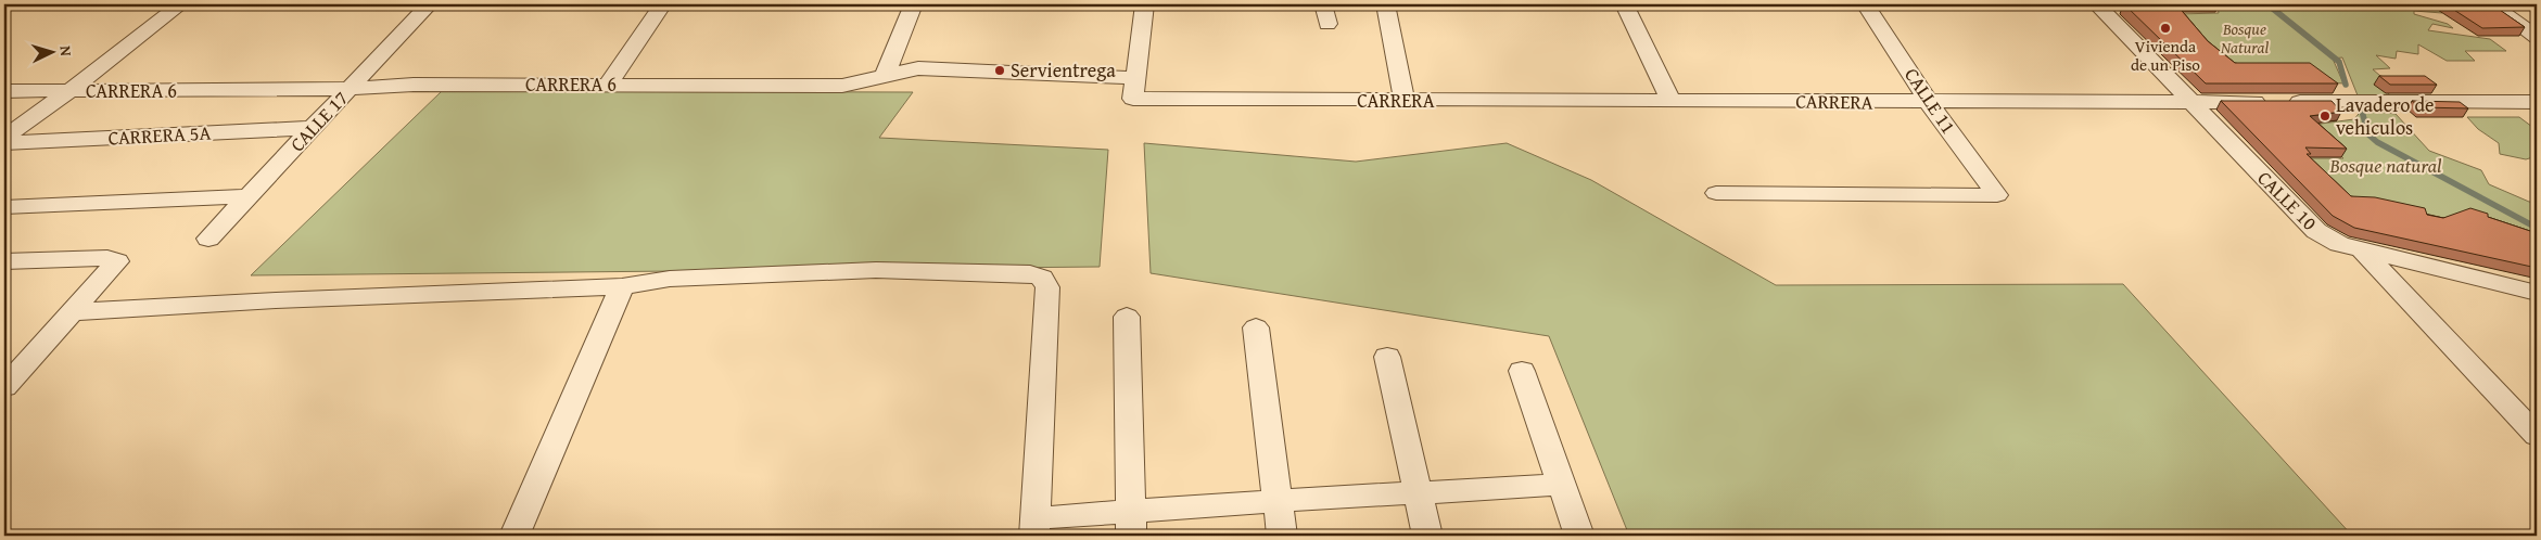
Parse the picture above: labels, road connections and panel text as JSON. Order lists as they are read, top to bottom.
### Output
{
  "streets": {
    "street": [
      "CARRERA 6",
      "CARRERA",
      "CALLE 11",
      "CALLE 17",
      "CARRERA 5A",
      "CALLE 10"
    ]
  },
  "crossings": [
    ["CARRERA 6", "CARRERA"],
    ["CARRERA 6", "CALLE 17"],
    ["CARRERA", "CALLE 11"],
    ["CARRERA", "CALLE 10"],
    ["CALLE 17", "CARRERA 5A"]
  ],
  "parks": ["Bosque Natural", "Bosque natural"],
  "places": ["Vivienda de un Piso", "Servientrega", "Lavadero de vehiculos"],
  "north": "right"
}
